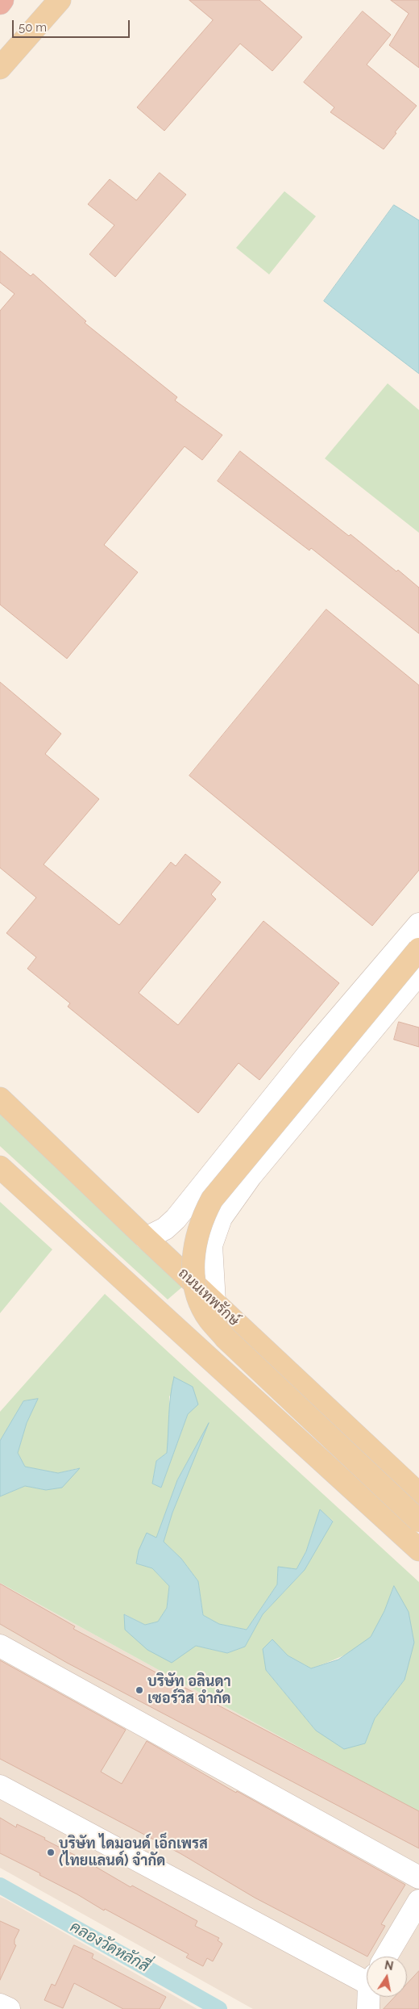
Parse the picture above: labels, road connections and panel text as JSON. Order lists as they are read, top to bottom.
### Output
{
  "streets": {
    "main road": ["ถนนเทพรักษ์"]
  },
  "water": ["คลองวัดหลักสี่"],
  "places": ["บริษัท อลินดา เซอร์วิส จำกัด", "บริษัท ไดมอนด์ เอ็กเพรส (ไทยแลนด์) จำกัด"],
  "scale_bar": "50 m",
  "north": "top"
}
